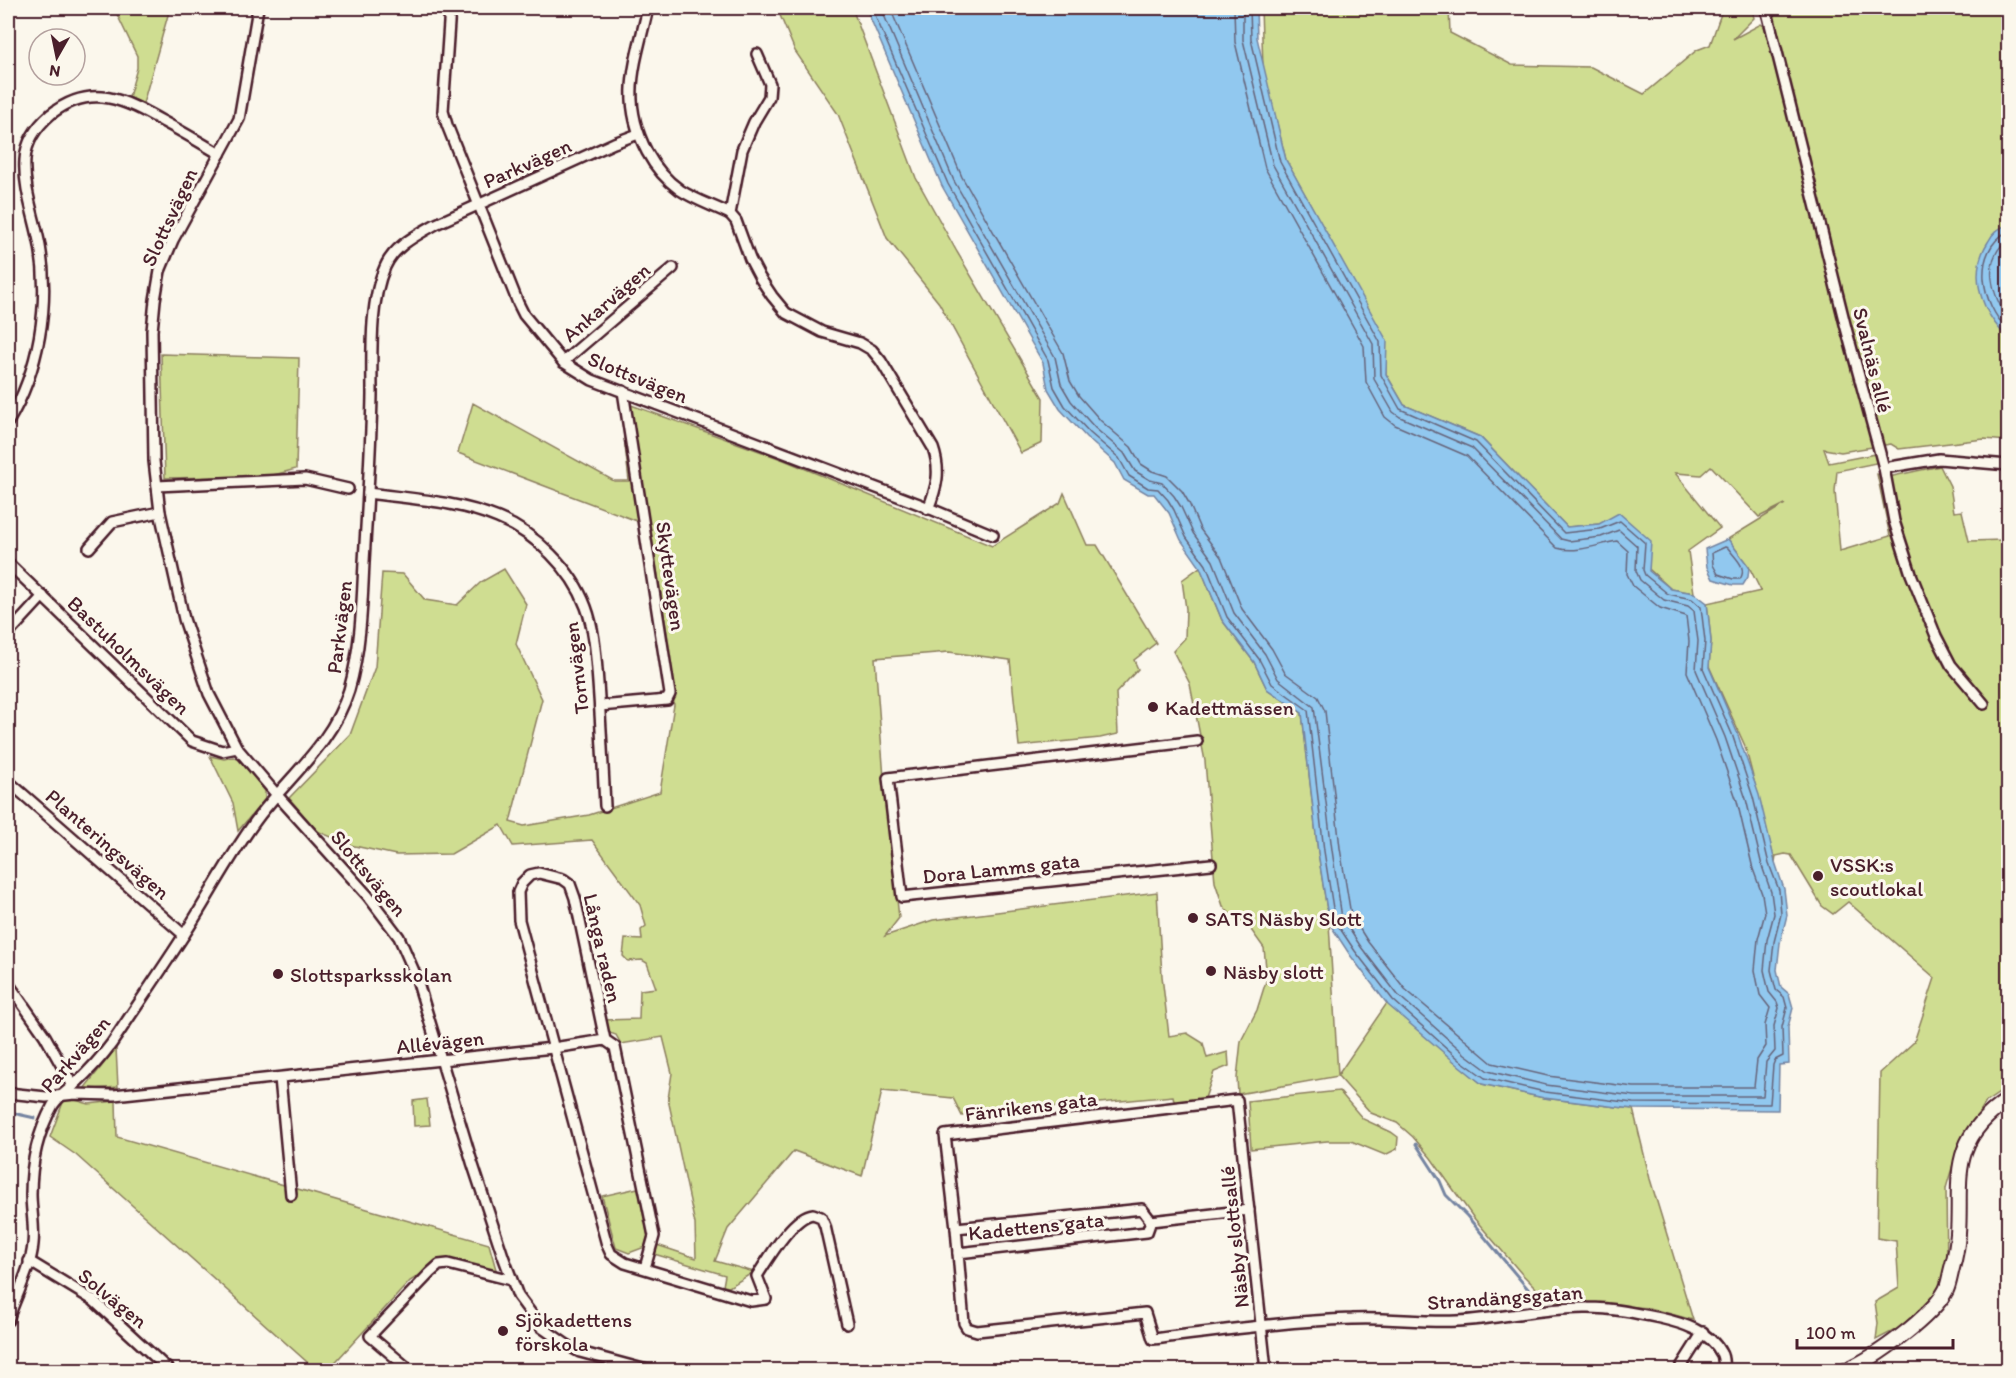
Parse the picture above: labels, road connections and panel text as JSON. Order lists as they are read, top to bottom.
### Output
{
  "streets": {
    "street": [
      "Parkvägen",
      "Slottsvägen",
      "Ankarvägen",
      "Svalnäs allé",
      "Skyttevägen",
      "Bastuholmsvägen",
      "Tornvägen",
      "Planteringsvägen",
      "Dora Lamms gata",
      "Långa raden",
      "Allévägen",
      "Fänrikens gata",
      "Kadettens gata",
      "Näsby slottsallé",
      "Strandängsgatan",
      "Solvägen"
    ]
  },
  "crossings": [
    ["Parkvägen", "Slottsvägen"],
    ["Parkvägen", "Tornvägen"],
    ["Parkvägen", "Planteringsvägen"],
    ["Parkvägen", "Allévägen"],
    ["Parkvägen", "Solvägen"],
    ["Slottsvägen", "Ankarvägen"],
    ["Slottsvägen", "Skyttevägen"],
    ["Slottsvägen", "Bastuholmsvägen"],
    ["Slottsvägen", "Allévägen"],
    ["Skyttevägen", "Tornvägen"],
    ["Långa raden", "Allévägen"],
    ["Fänrikens gata", "Näsby slottsallé"],
    ["Kadettens gata", "Näsby slottsallé"],
    ["Kadettens gata", "Strandängsgatan"],
    ["Näsby slottsallé", "Strandängsgatan"]
  ],
  "places": [
    "Kadettmässen",
    "VSSK:s scoutlokal",
    "SATS Näsby Slott",
    "Näsby slott",
    "Slottsparksskolan",
    "Sjökadettens förskola"
  ],
  "scale_bar": "100 m",
  "north": "bottom"
}
